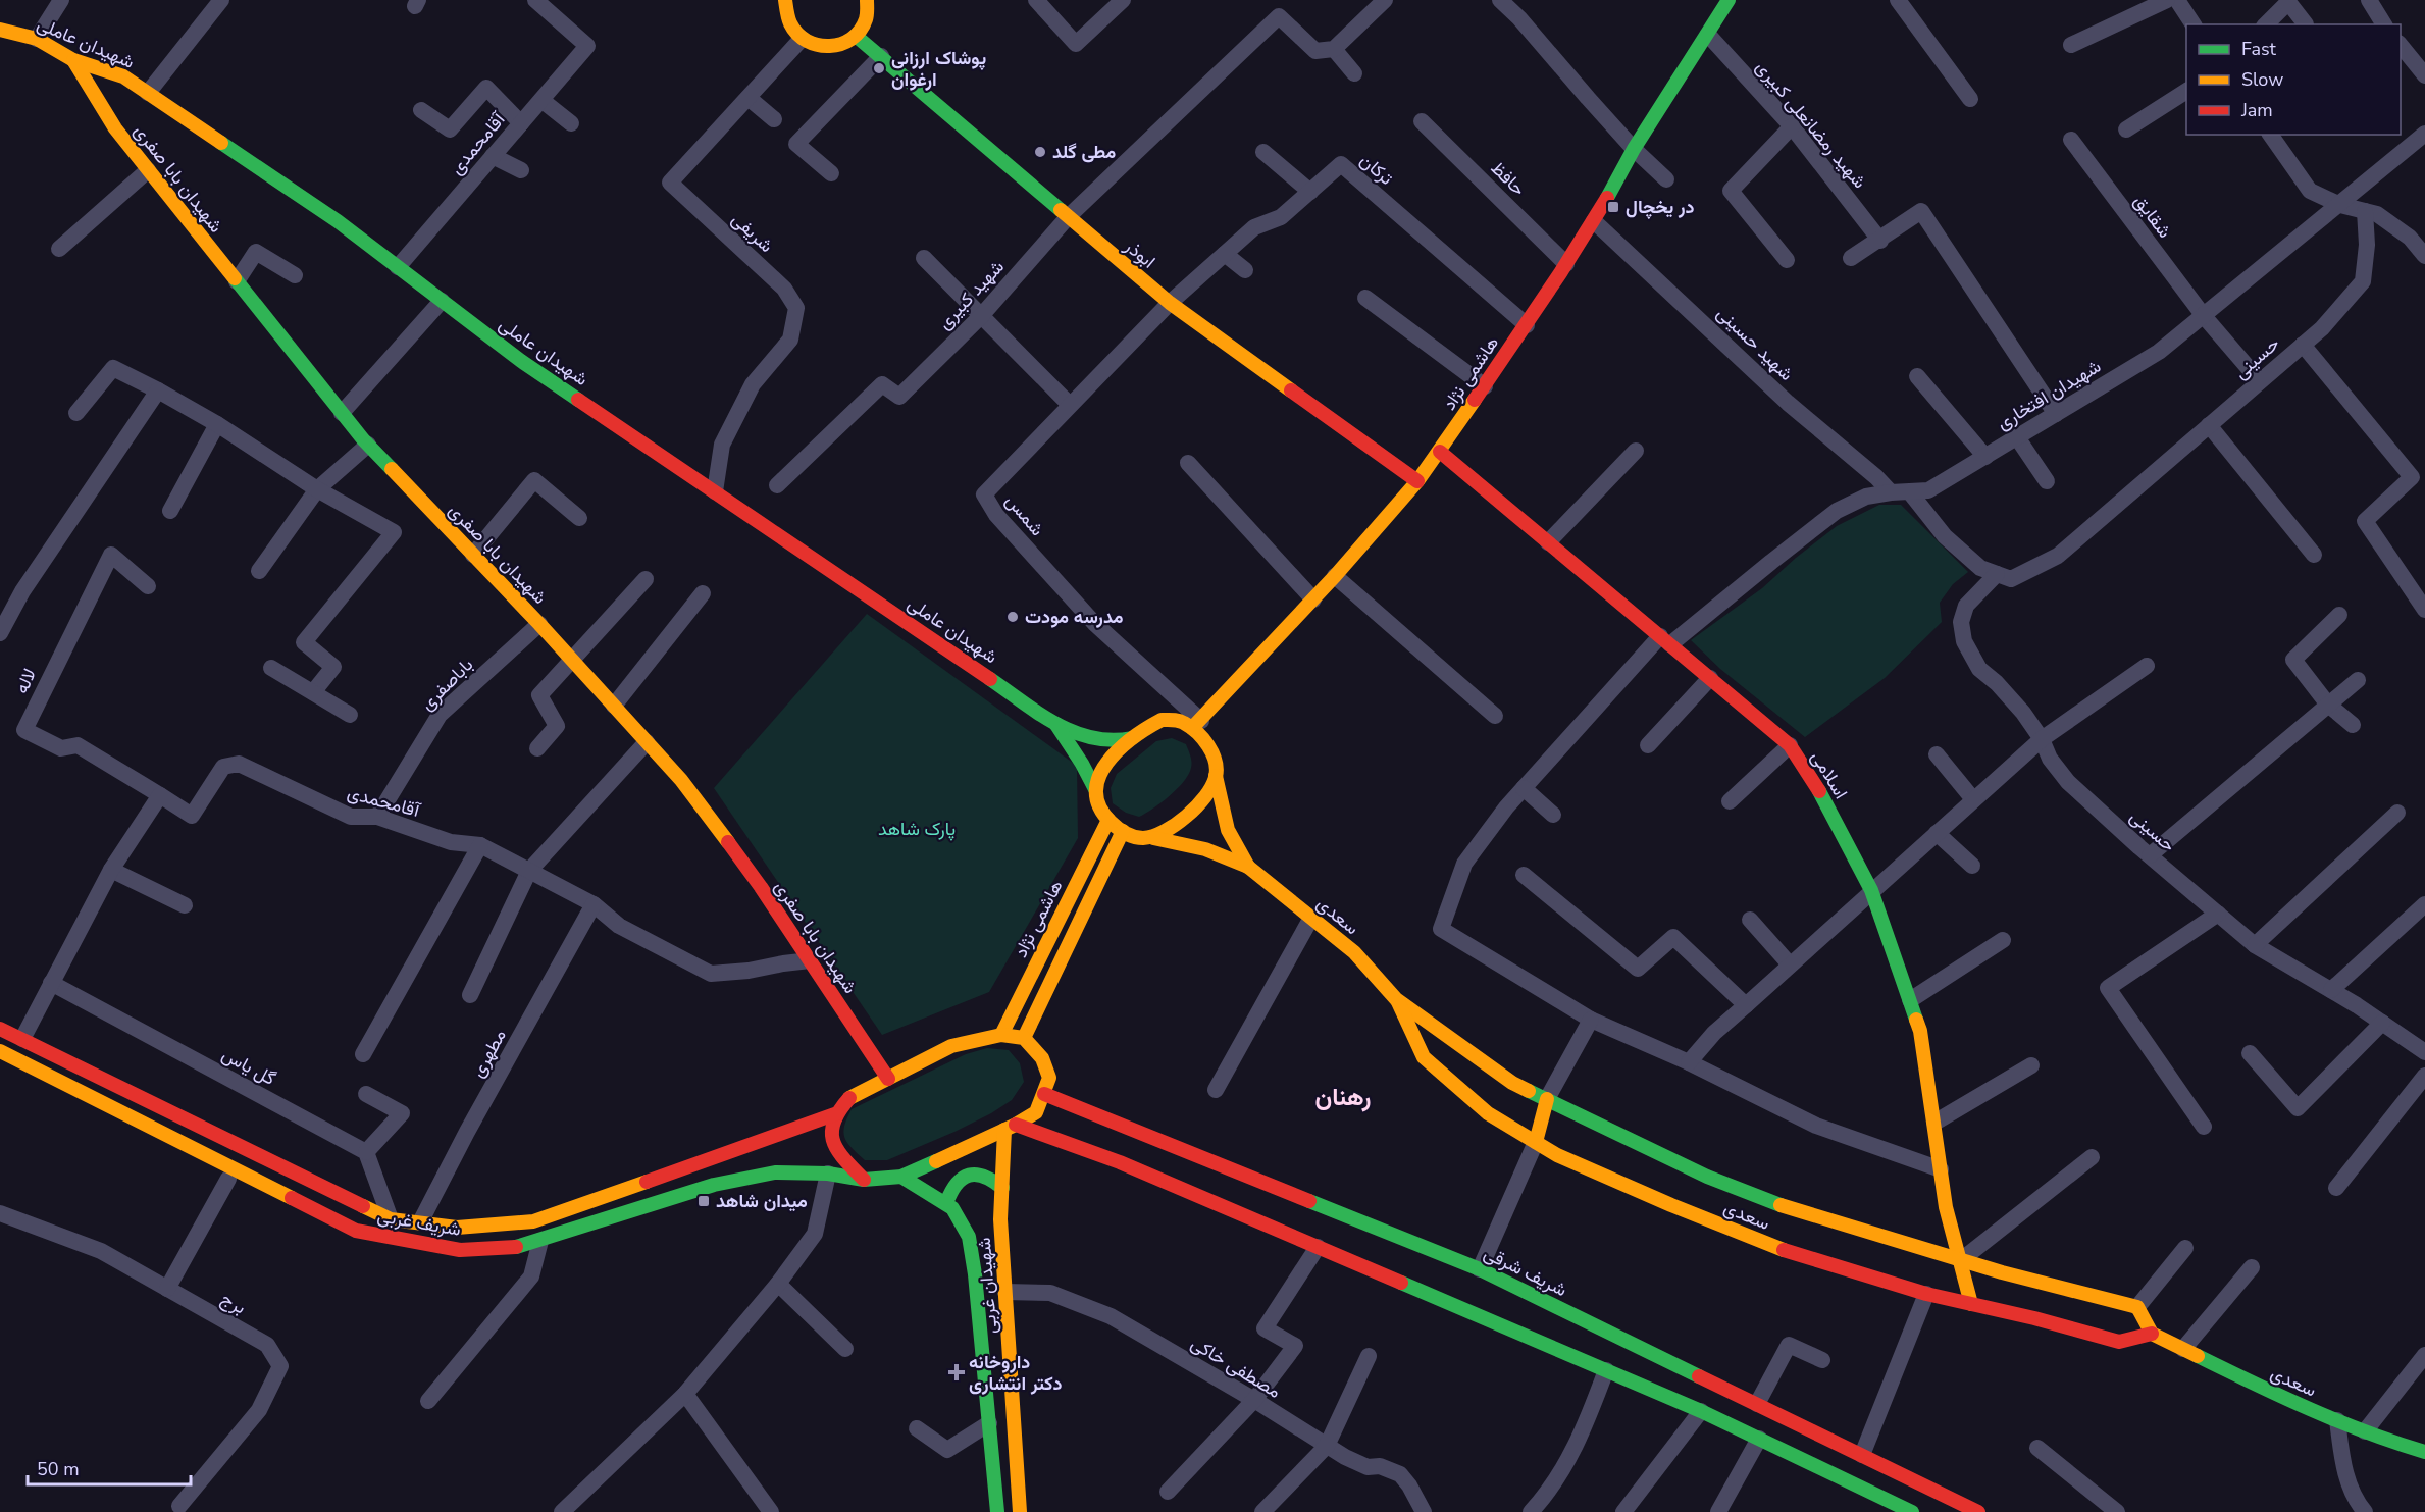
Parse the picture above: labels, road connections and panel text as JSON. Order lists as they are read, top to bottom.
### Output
{
  "streets": {
    "street": [
      "شهیدان عاملی",
      "شهید رمضانعلی کبیری",
      "آقامحمدی",
      "ترکان",
      "شهیدان بابا صفری",
      "حافظ",
      "شقایق",
      "شریفی",
      "ابوذر",
      "شهید کبیری",
      "شهید حسینی",
      "حسینی",
      "هاشمی نژاد",
      "شهیدان افتخاری",
      "شمس",
      "لاله",
      "باباصفری",
      "اسلامی",
      "سعدی",
      "مطهری",
      "گل یاس",
      "شریف غربی",
      "شریف شرقی",
      "شهیدان غربی",
      "برج",
      "مصطفی خاکی"
    ]
  },
  "crossings": [
    ["شهیدان عاملی", "آقامحمدی"],
    ["شهیدان عاملی", "شهیدان بابا صفری"],
    ["شهیدان عاملی", "شریفی"],
    ["شهیدان عاملی", "هاشمی نژاد"],
    ["شهیدان عاملی", "شمس"],
    ["شهید رمضانعلی کبیری", "هاشمی نژاد"],
    ["آقامحمدی", "شهیدان بابا صفری"],
    ["آقامحمدی", "لاله"],
    ["آقامحمدی", "باباصفری"],
    ["آقامحمدی", "مطهری"],
    ["ترکان", "ابوذر"],
    ["ترکان", "هاشمی نژاد"],
    ["ترکان", "شمس"],
    ["شهیدان بابا صفری", "باباصفری"],
    ["حافظ", "هاشمی نژاد"],
    ["شقایق", "حسینی"],
    ["شقایق", "شهیدان افتخاری"],
    ["ابوذر", "شهید کبیری"],
    ["ابوذر", "هاشمی نژاد"],
    ["ابوذر", "شمس"],
    ["شهید حسینی", "هاشمی نژاد"],
    ["شهید حسینی", "شهیدان افتخاری"],
    ["هاشمی نژاد", "شمس"],
    ["هاشمی نژاد", "اسلامی"],
    ["شهیدان افتخاری", "اسلامی"],
    ["اسلامی", "سعدی"],
    ["مطهری", "شریف غربی"],
    ["شهیدان غربی", "مصطفی خاکی"]
  ],
  "districts": ["رهنان"],
  "parks": ["پارک شاهد"],
  "places": {
    "other": ["پوشاک ارزانی ارغوان", "مطی گلد", "مدرسه مودت"],
    "transit": ["در یخچال", "میدان شاهد"],
    "health": ["داروخانه دکتر انتشاری"]
  },
  "legend": ["Fast", "Slow", "Jam"],
  "scale_bar": "50 m"
}
